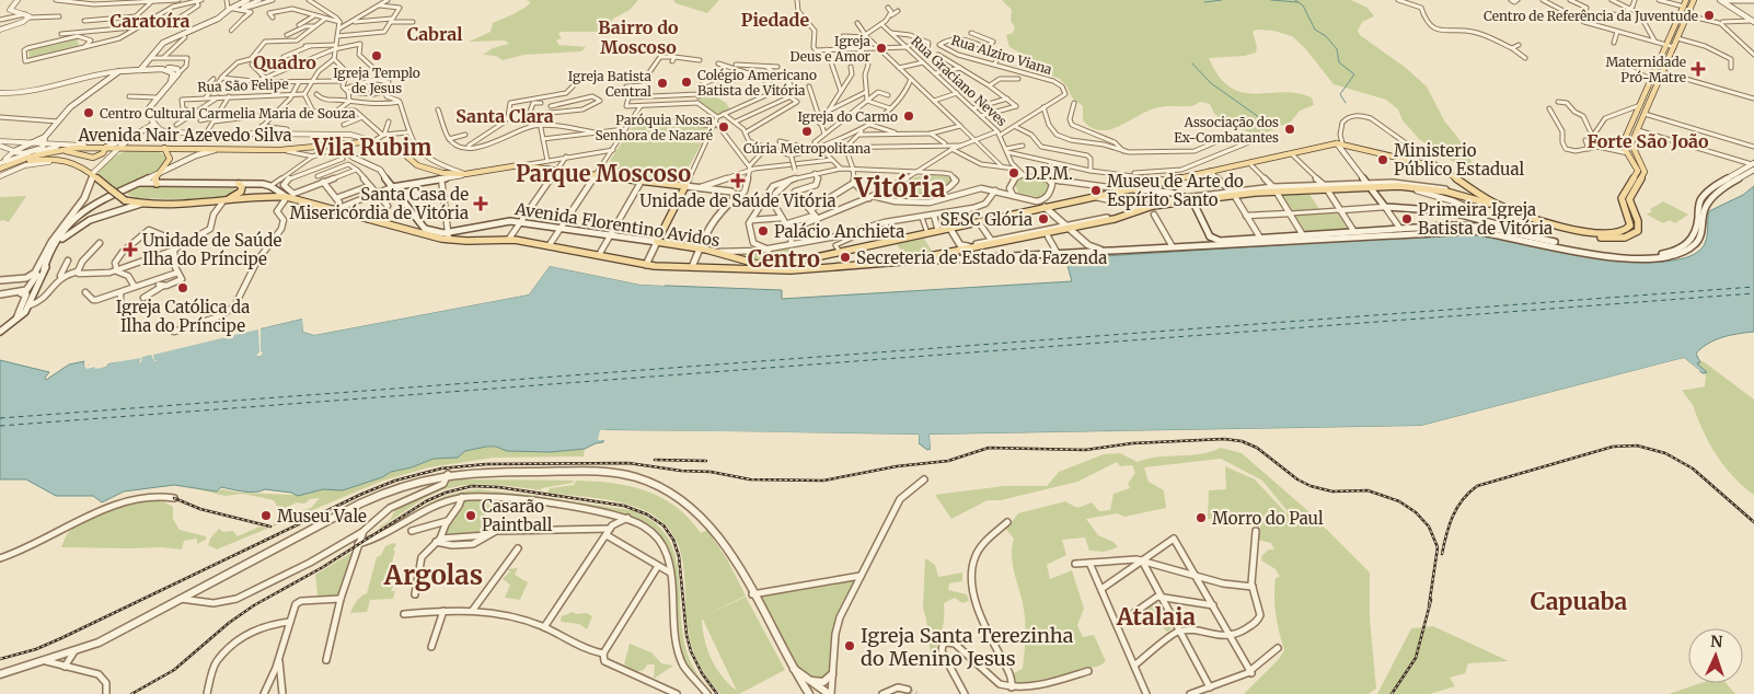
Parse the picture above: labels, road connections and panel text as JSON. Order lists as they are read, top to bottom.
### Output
{
  "streets": {
    "main road": ["Avenida Nair Azevedo Silva", "Avenida Florentino Avidos"],
    "street": ["Rua Alziro Viana", "Rua Graciano Neves", "Rua São Felipe"]
  },
  "districts": [
    "Piedade",
    "Caratoíra",
    "Bairro do Moscoso",
    "Cabral",
    "Quadro",
    "Santa Clara",
    "Forte São João",
    "Vila Rubim",
    "Parque Moscoso",
    "Vitória",
    "Centro",
    "Argolas",
    "Capuaba",
    "Atalaia"
  ],
  "places": {
    "other": [
      "Centro de Referência da Juventude",
      "Igreja Deus e Amor",
      "Igreja Templo de Jesus",
      "Colégio Americano Batista de Vitória",
      "Igreja Batista Central",
      "Centro Cultural Carmelia Maria de Souza",
      "Igreja do Carmo",
      "Paróquia Nossa Senhora de Nazaré",
      "Associação dos Ex-Combatantes",
      "Cúria Metropolitana",
      "Ministerio Público Estadual",
      "D.P.M.",
      "Museu de Arte do Espírito Santo",
      "SESC Glória",
      "Primeira Igreja Batista de Vitória",
      "Palácio Anchieta",
      "Secreteria de Estado da Fazenda",
      "Igreja Católica da Ilha do Príncipe",
      "Museu Vale",
      "Casarão Paintball",
      "Morro do Paul",
      "Igreja Santa Terezinha do Menino Jesus"
    ],
    "health": [
      "Maternidade Pró-Matre",
      "Unidade de Saúde Vitória",
      "Santa Casa de Misericórdia de Vitória",
      "Unidade de Saúde Ilha do Príncipe"
    ]
  },
  "north": "top"
}
